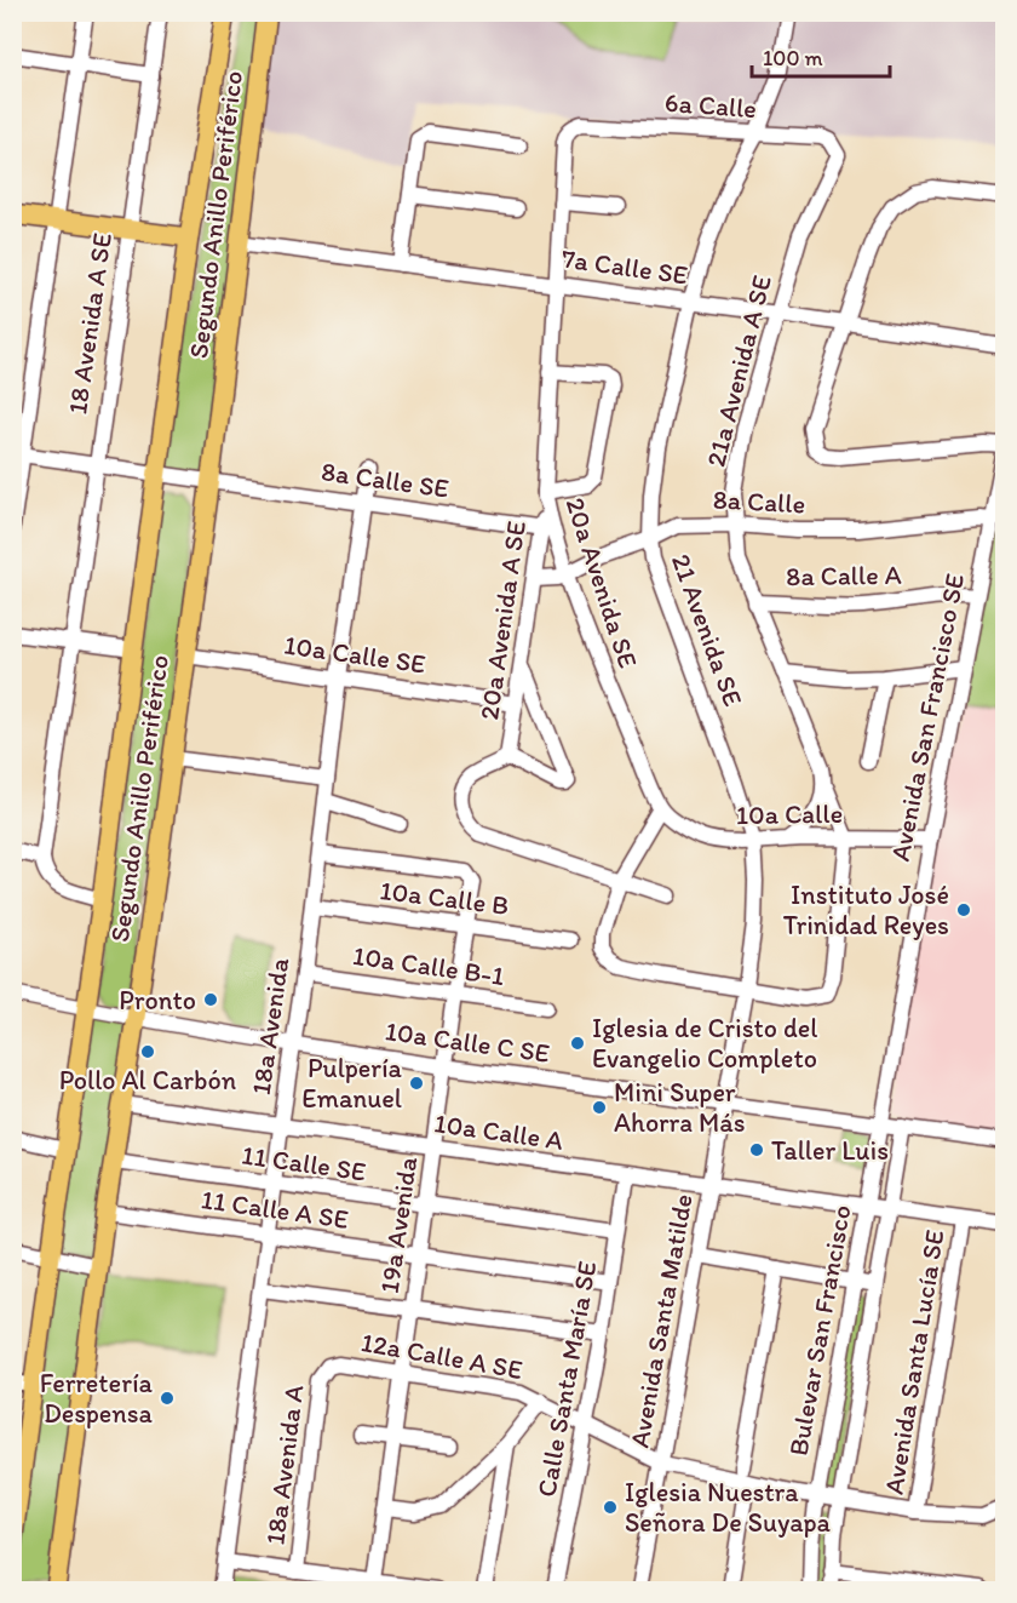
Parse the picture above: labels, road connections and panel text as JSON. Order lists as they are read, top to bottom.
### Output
{
  "streets": {
    "main road": ["Segundo Anillo Periférico"],
    "street": [
      "6a Calle",
      "7a Calle SE",
      "18 Avenida A SE",
      "21a Avenida A SE",
      "8a Calle SE",
      "8a Calle",
      "8a Calle A",
      "20a Avenida SE",
      "20a Avenida A SE",
      "21 Avenida SE",
      "10a Calle SE",
      "Avenida San Francisco SE",
      "10a Calle",
      "10a Calle B",
      "10a Calle B-1",
      "18a Avenida",
      "10a Calle C SE",
      "10a Calle A",
      "11 Calle SE",
      "11 Calle A SE",
      "19a Avenida",
      "Avenida Santa Matilde",
      "Bulevar San Francisco",
      "12a Calle A SE",
      "Avenida Santa Lucía SE",
      "Calle Santa María SE",
      "18a Avenida A"
    ]
  },
  "crossings": [
    ["6a Calle", "21a Avenida A SE"],
    ["6a Calle", "20a Avenida SE"],
    ["6a Calle", "21 Avenida SE"],
    ["Segundo Anillo Periférico", "7a Calle SE"],
    ["Segundo Anillo Periférico", "8a Calle SE"],
    ["Segundo Anillo Periférico", "10a Calle SE"],
    ["Segundo Anillo Periférico", "10a Calle C SE"],
    ["Segundo Anillo Periférico", "10a Calle A"],
    ["Segundo Anillo Periférico", "11 Calle SE"],
    ["Segundo Anillo Periférico", "11 Calle A SE"],
    ["7a Calle SE", "21a Avenida A SE"],
    ["7a Calle SE", "20a Avenida SE"],
    ["7a Calle SE", "21 Avenida SE"],
    ["21a Avenida A SE", "8a Calle"],
    ["21a Avenida A SE", "8a Calle A"],
    ["8a Calle SE", "20a Avenida SE"],
    ["8a Calle SE", "20a Avenida A SE"],
    ["8a Calle SE", "18a Avenida"],
    ["8a Calle", "20a Avenida SE"],
    ["8a Calle", "20a Avenida A SE"],
    ["8a Calle", "21 Avenida SE"],
    ["8a Calle", "Avenida San Francisco SE"],
    ["8a Calle A", "Avenida San Francisco SE"],
    ["20a Avenida SE", "20a Avenida A SE"],
    ["20a Avenida SE", "10a Calle"],
    ["20a Avenida A SE", "10a Calle SE"],
    ["21 Avenida SE", "10a Calle"],
    ["21 Avenida SE", "10a Calle C SE"],
    ["21 Avenida SE", "Avenida Santa Matilde"],
    ["10a Calle SE", "18a Avenida"],
    ["Avenida San Francisco SE", "10a Calle"],
    ["Avenida San Francisco SE", "10a Calle C SE"],
    ["Avenida San Francisco SE", "Bulevar San Francisco"],
    ["10a Calle B", "18a Avenida"],
    ["10a Calle B", "19a Avenida"],
    ["10a Calle B-1", "18a Avenida"],
    ["10a Calle B-1", "19a Avenida"],
    ["18a Avenida", "10a Calle C SE"],
    ["18a Avenida", "10a Calle A"],
    ["18a Avenida", "11 Calle SE"],
    ["18a Avenida", "11 Calle A SE"],
    ["18a Avenida", "19a Avenida"],
    ["10a Calle C SE", "19a Avenida"],
    ["10a Calle C SE", "Avenida Santa Matilde"],
    ["10a Calle C SE", "Bulevar San Francisco"],
    ["10a Calle A", "19a Avenida"],
    ["10a Calle A", "Avenida Santa Matilde"],
    ["10a Calle A", "Bulevar San Francisco"],
    ["10a Calle A", "Avenida Santa Lucía SE"],
    ["10a Calle A", "Calle Santa María SE"],
    ["11 Calle SE", "19a Avenida"],
    ["11 Calle SE", "Calle Santa María SE"],
    ["11 Calle A SE", "19a Avenida"],
    ["11 Calle A SE", "Calle Santa María SE"],
    ["19a Avenida", "12a Calle A SE"],
    ["Avenida Santa Matilde", "12a Calle A SE"],
    ["Bulevar San Francisco", "12a Calle A SE"],
    ["12a Calle A SE", "Avenida Santa Lucía SE"],
    ["12a Calle A SE", "Calle Santa María SE"],
    ["12a Calle A SE", "18a Avenida A"]
  ],
  "places": [
    "Instituto José Trinidad Reyes",
    "Pronto",
    "Iglesia de Cristo del Evangelio Completo",
    "Pollo Al Carbón",
    "Pulpería Emanuel",
    "Mini Super Ahorra Más",
    "Taller Luis",
    "Ferretería Despensa",
    "Iglesia Nuestra Señora De Suyapa"
  ],
  "scale_bar": "100 m"
}
